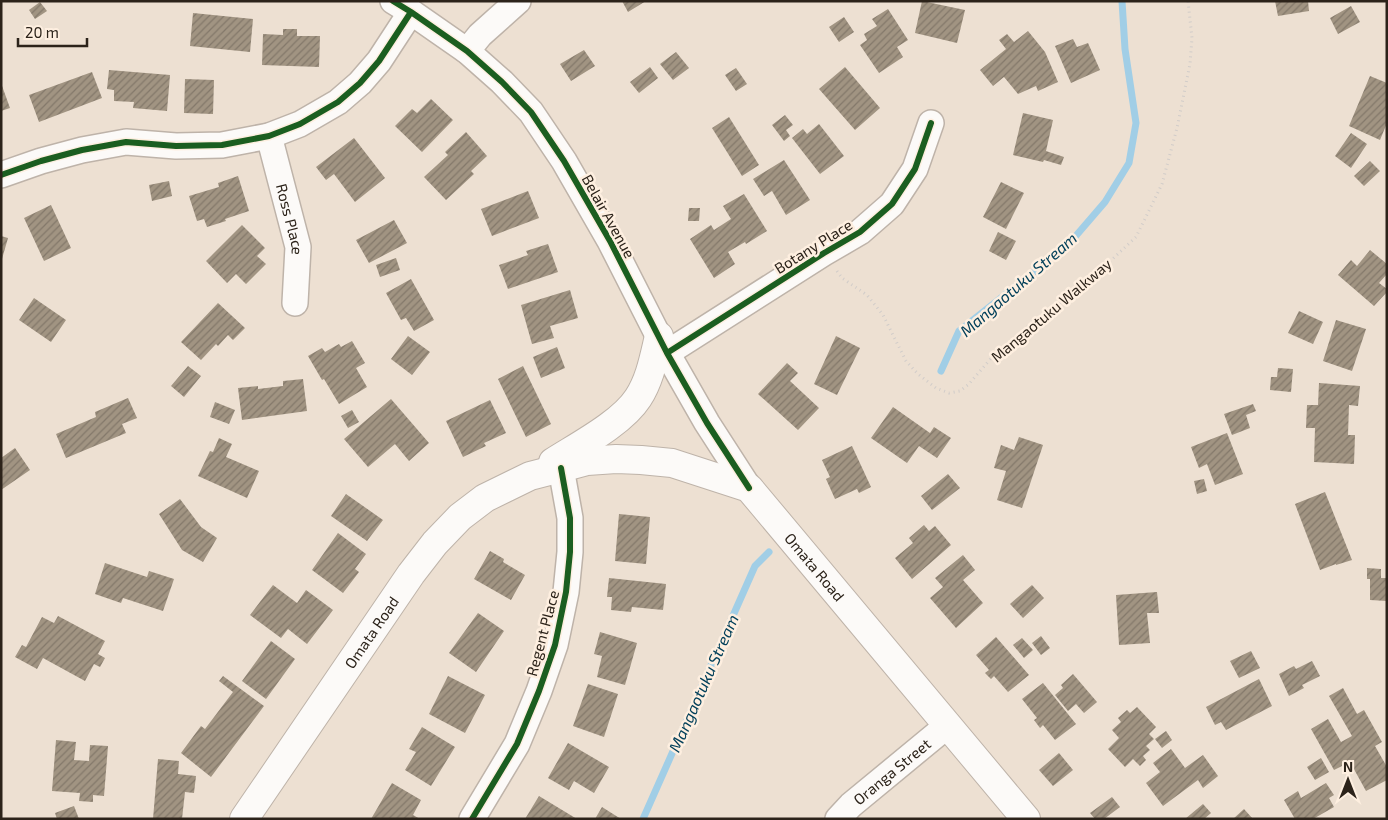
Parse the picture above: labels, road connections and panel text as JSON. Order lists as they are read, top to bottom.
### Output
{
  "streets": {
    "main road": ["Omata Road"],
    "street": [
      "Belair Avenue",
      "Ross Place",
      "Botany Place",
      "Regent Place",
      "Oranga Street"
    ],
    "path": ["Mangaotuku Walkway"]
  },
  "crossings": [
    ["Belair Avenue", "Botany Place"],
    ["Belair Avenue", "Omata Road"],
    ["Botany Place", "Mangaotuku Walkway"],
    ["Botany Place", "Omata Road"],
    ["Omata Road", "Regent Place"],
    ["Omata Road", "Oranga Street"]
  ],
  "water": ["Mangaotuku Stream"],
  "scale_bar": "20 m",
  "north": "top"
}
